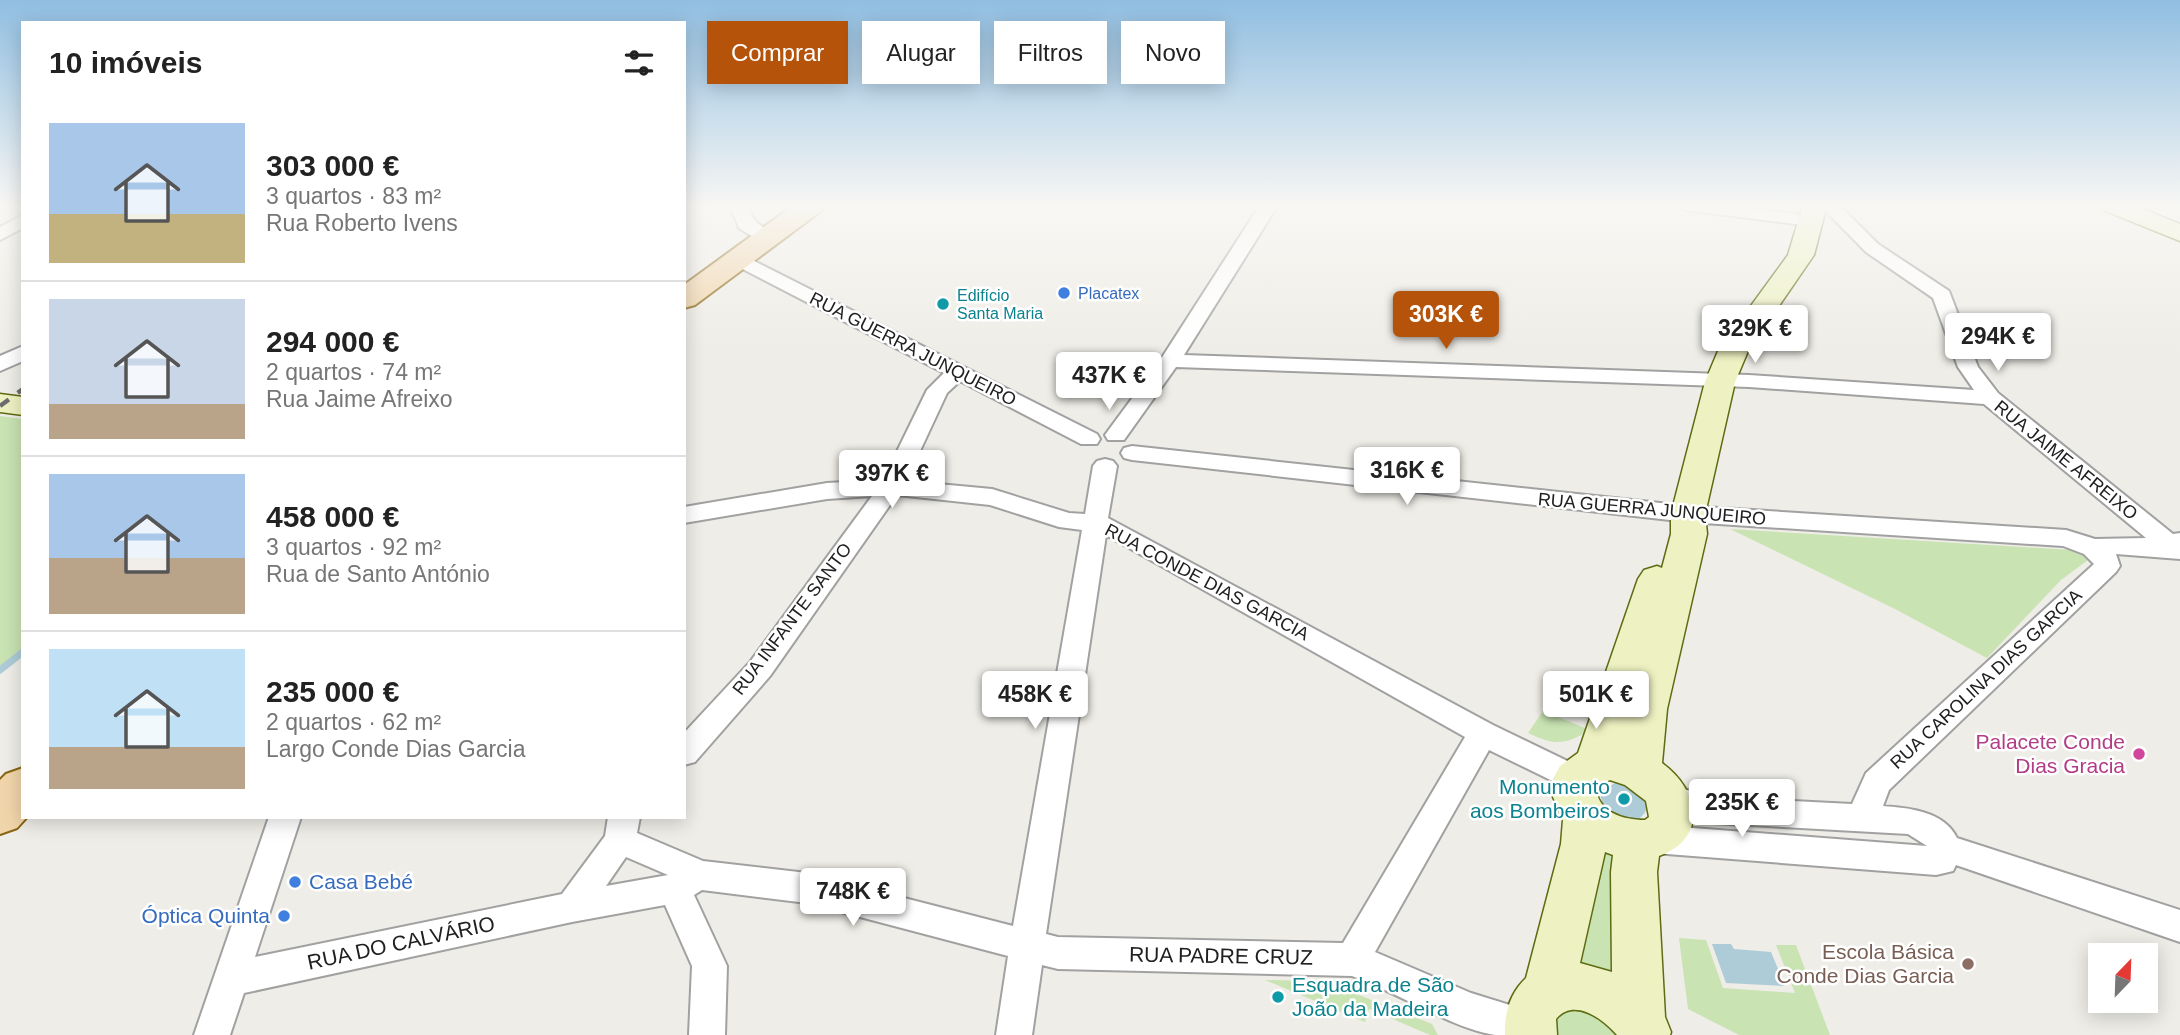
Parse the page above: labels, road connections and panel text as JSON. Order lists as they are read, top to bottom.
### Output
{
  "streets": {
    "street": [
      "RUA GUERRA JUNQUEIRO",
      "RUA JAIME AFREIXO",
      "RUA CONDE DIAS GARCIA",
      "RUA INFANTE SANTO",
      "RUA CAROLINA DIAS GARCIA",
      "RUA DO CALVÁRIO",
      "RUA PADRE CRUZ"
    ]
  },
  "crossings": [
    ["RUA GUERRA JUNQUEIRO", "RUA JAIME AFREIXO"],
    ["RUA GUERRA JUNQUEIRO", "RUA INFANTE SANTO"],
    ["RUA GUERRA JUNQUEIRO", "RUA CAROLINA DIAS GARCIA"],
    ["RUA CONDE DIAS GARCIA", "RUA INFANTE SANTO"],
    ["RUA DO CALVÁRIO", "RUA PADRE CRUZ"]
  ],
  "places": [
    "Placatex",
    "Edifício Santa Maria",
    "Palacete Conde Dias Gracia",
    "Monumento aos Bombeiros",
    "Casa Bebé",
    "Óptica Quinta",
    "Escola Básica Conde Dias Garcia",
    "Esquadra de São João da Madeira"
  ],
  "north": "top right",
  "page": {
    "chip": [
      "Comprar",
      "Alugar",
      "Filtros",
      "Novo"
    ],
    "heading": "10 imóveis",
    "list": [
      {
        "name": "303 000 €",
        "note": "3 quartos · 83 m² · Rua Roberto Ivens"
      },
      {
        "name": "294 000 €",
        "note": "2 quartos · 74 m² · Rua Jaime Afreixo"
      },
      {
        "name": "458 000 €",
        "note": "3 quartos · 92 m² · Rua de Santo António"
      },
      {
        "name": "235 000 €",
        "note": "2 quartos · 62 m² · Largo Conde Dias Garcia"
      }
    ],
    "price": [
      "303K €",
      "329K €",
      "294K €",
      "437K €",
      "316K €",
      "397K €",
      "458K €",
      "501K €",
      "235K €",
      "748K €"
    ]
  }
}
